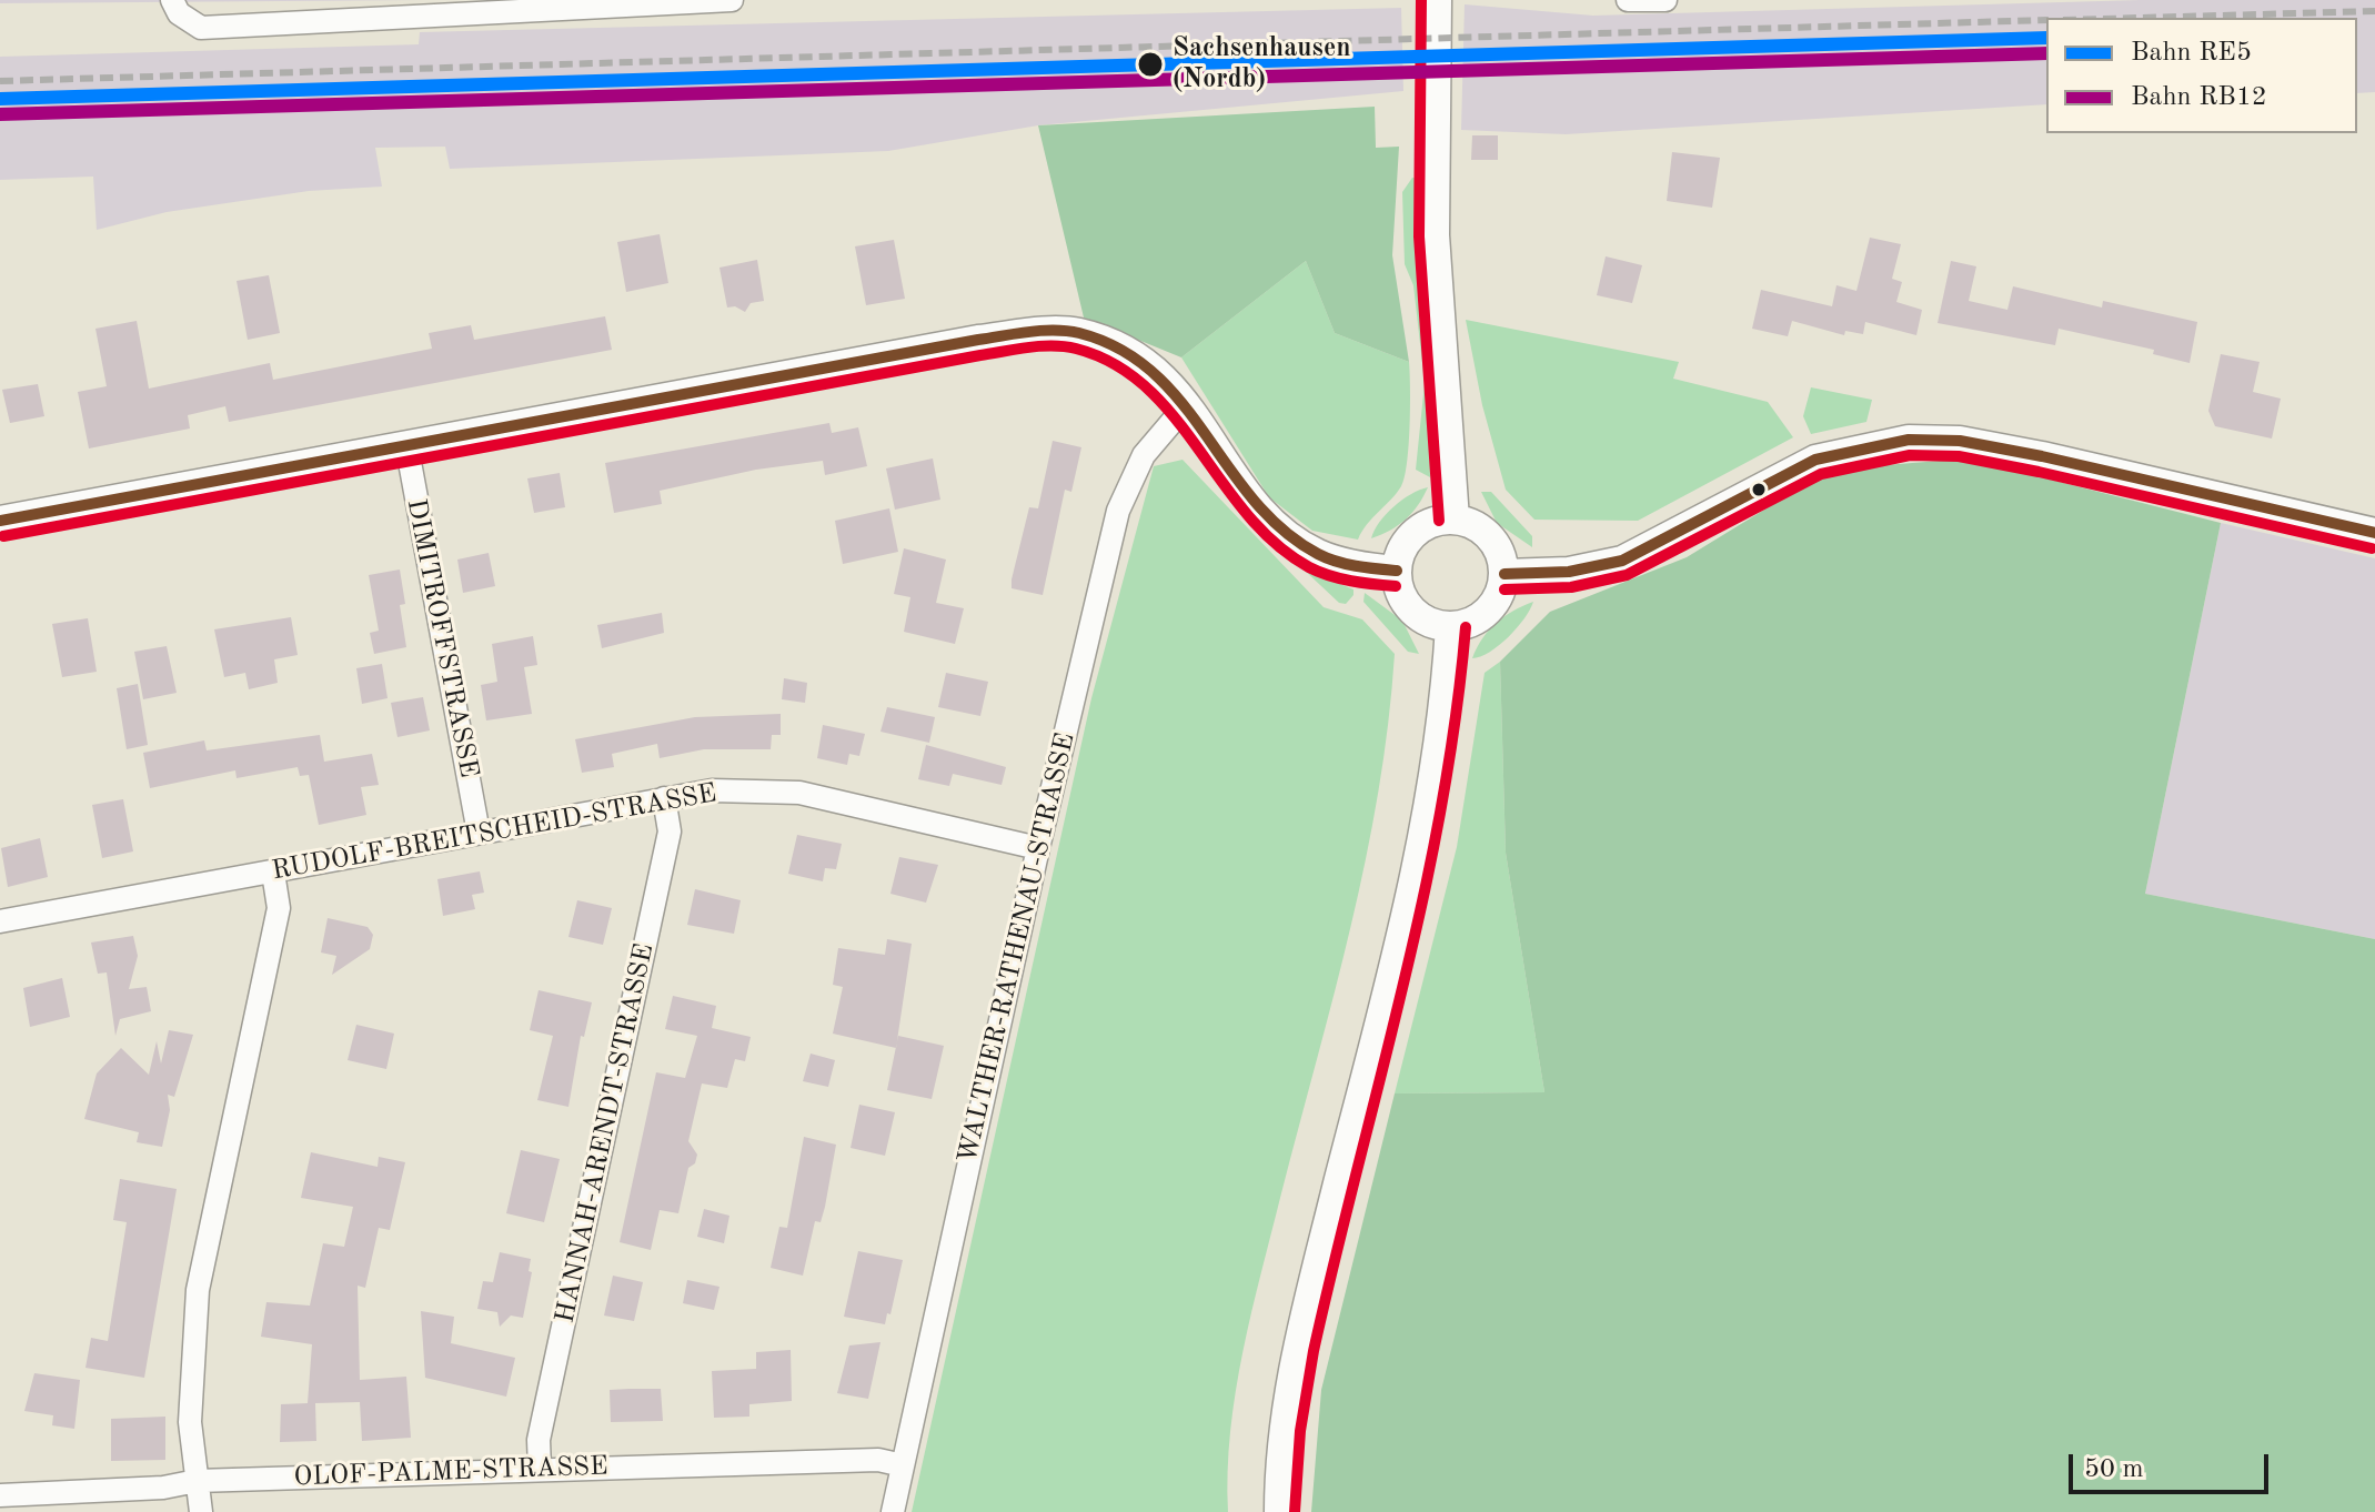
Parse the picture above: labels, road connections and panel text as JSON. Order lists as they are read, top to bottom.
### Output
{
  "streets": {
    "street": [
      "DIMITROFFSTRASSE",
      "RUDOLF-BREITSCHEID-STRASSE",
      "WALTHER-RATHENAU-STRASSE",
      "HANNAH-ARENDT-STRASSE",
      "OLOF-PALME-STRASSE"
    ]
  },
  "crossings": [
    ["DIMITROFFSTRASSE", "RUDOLF-BREITSCHEID-STRASSE"],
    ["RUDOLF-BREITSCHEID-STRASSE", "WALTHER-RATHENAU-STRASSE"],
    ["RUDOLF-BREITSCHEID-STRASSE", "HANNAH-ARENDT-STRASSE"],
    ["WALTHER-RATHENAU-STRASSE", "OLOF-PALME-STRASSE"],
    ["HANNAH-ARENDT-STRASSE", "OLOF-PALME-STRASSE"]
  ],
  "places": ["Sachsenhausen (Nordb)"],
  "lines": ["rail line RE5", "rail line RB12"],
  "legend": ["Bahn RE5", "Bahn RB12"],
  "scale_bar": "50 m"
}
